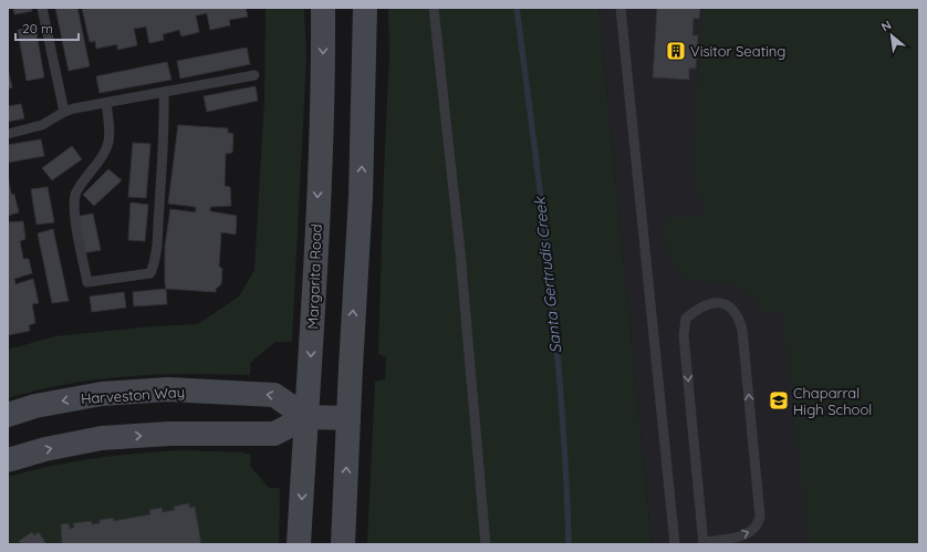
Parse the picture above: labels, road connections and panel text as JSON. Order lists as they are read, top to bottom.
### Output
{
  "streets": {
    "main road": ["Margarita Road", "Harveston Way"]
  },
  "crossings": [
    ["Margarita Road", "Harveston Way"]
  ],
  "water": ["Santa Gertrudis Creek"],
  "places": {
    "building": ["Visitor Seating"],
    "school or university": ["Chaparral High School"]
  },
  "scale_bar": "20 m",
  "north": "top left"
}
